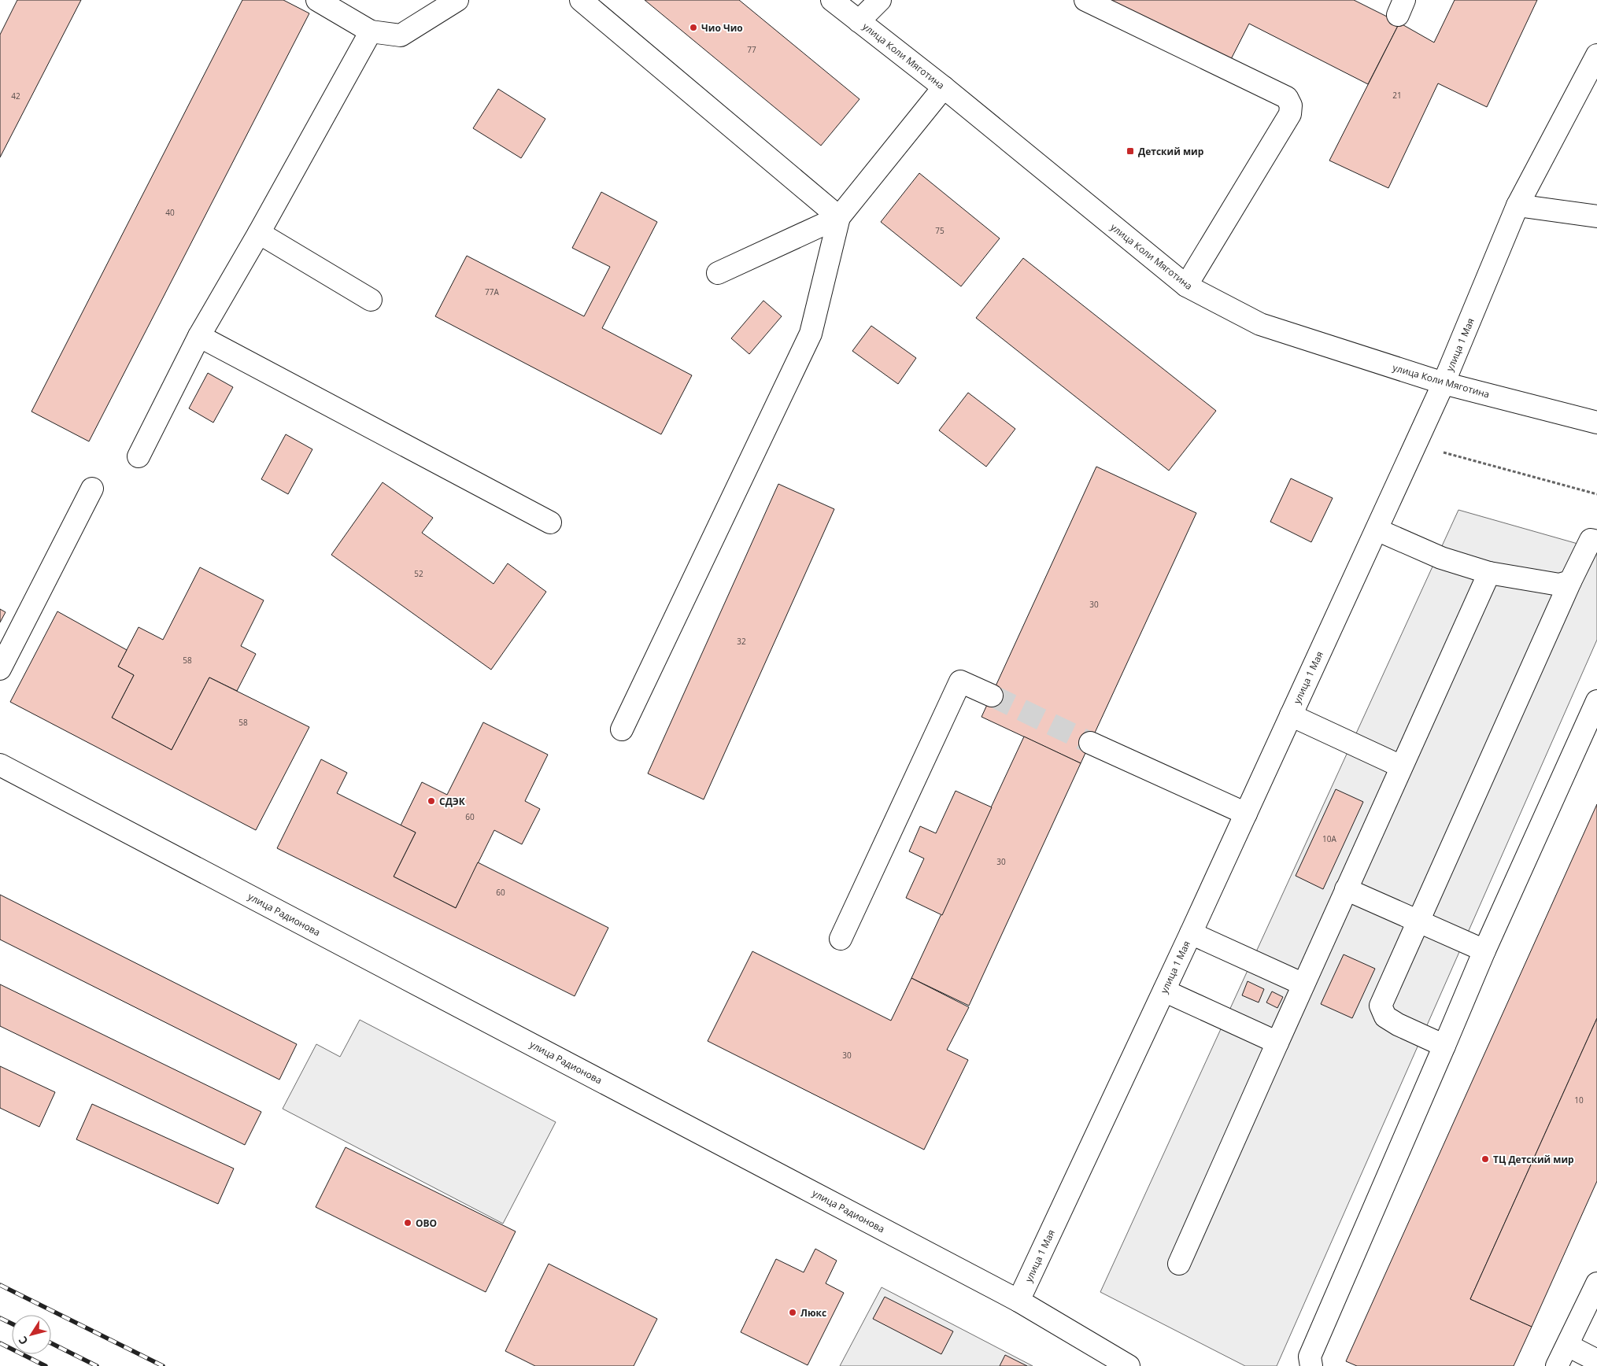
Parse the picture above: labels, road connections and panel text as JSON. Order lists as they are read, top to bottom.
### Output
{
  "streets": {
    "street": ["улица Коли Мяготина", "улица 1 Мая", "улица Радионова"]
  },
  "crossings": [
    ["улица Коли Мяготина", "улица 1 Мая"],
    ["улица 1 Мая", "улица Радионова"]
  ],
  "places": {
    "other": [
      "Чио Чио",
      "СДЭК",
      "ТЦ Детский мир",
      "OBO",
      "Люкс"
    ],
    "transit": ["Детский мир"]
  },
  "house_numbers": [
    "77",
    "21",
    "42",
    "40",
    "75",
    "77А",
    "52",
    "30",
    "32",
    "58",
    "58",
    "60",
    "10А",
    "30",
    "60",
    "30",
    "10"
  ],
  "north": "bottom left"
}
